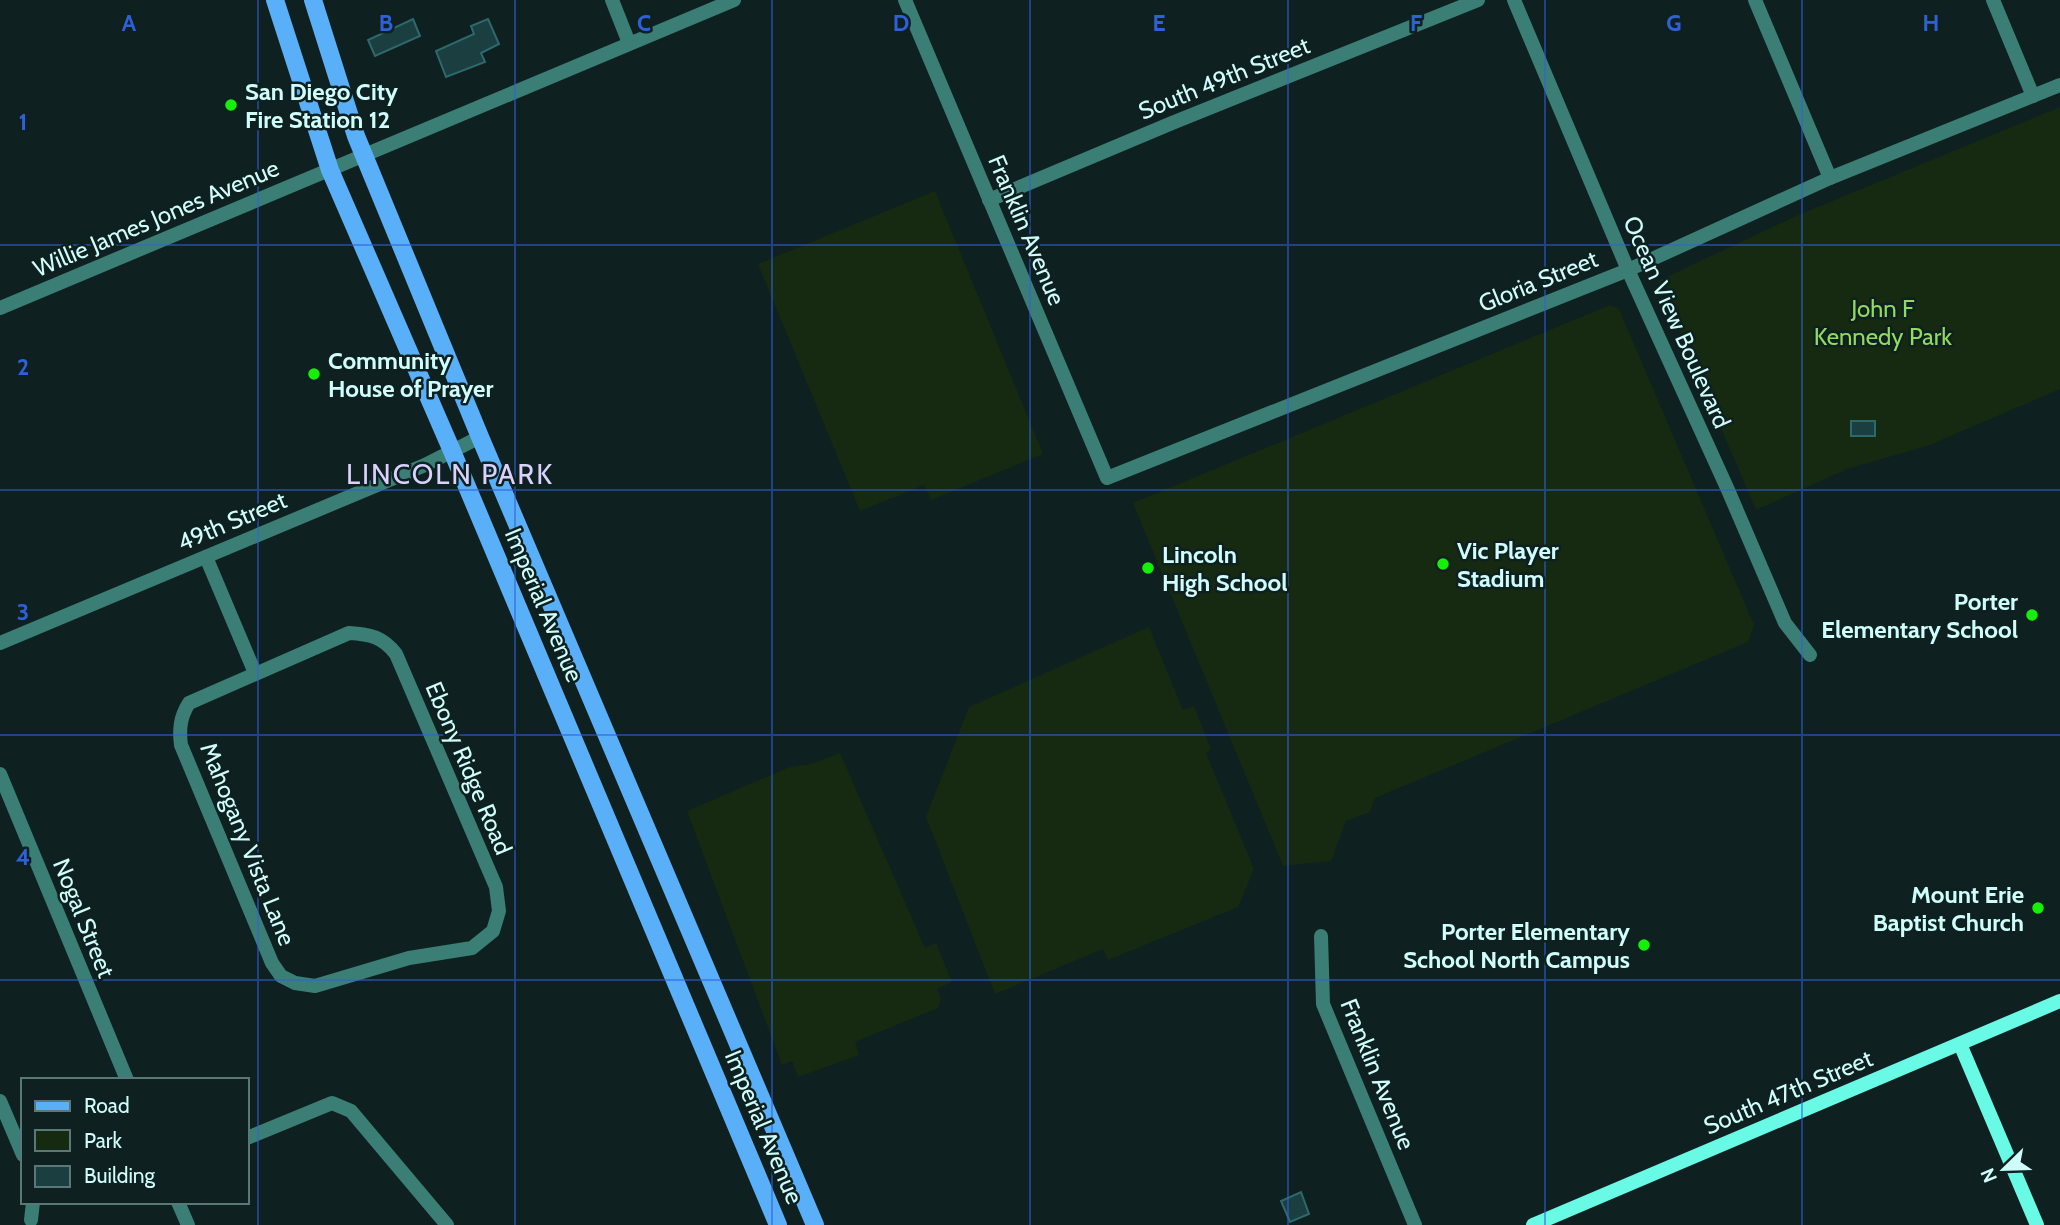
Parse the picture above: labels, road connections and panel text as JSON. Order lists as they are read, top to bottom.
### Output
{
  "streets": {
    "main road": ["Imperial Avenue", "South 47th Street"],
    "street": [
      "South 49th Street",
      "Willie James Jones Avenue",
      "Franklin Avenue",
      "Gloria Street",
      "Ocean View Boulevard",
      "49th Street",
      "Ebony Ridge Road",
      "Mahogany Vista Lane",
      "Nogal Street"
    ]
  },
  "crossings": [
    ["South 49th Street", "Franklin Avenue"],
    ["Willie James Jones Avenue", "Imperial Avenue"],
    ["Franklin Avenue", "Gloria Street"],
    ["Gloria Street", "Ocean View Boulevard"],
    ["49th Street", "Imperial Avenue"],
    ["Ebony Ridge Road", "Mahogany Vista Lane"]
  ],
  "districts": ["LINCOLN PARK"],
  "parks": ["John F Kennedy Park"],
  "places": [
    "San Diego City Fire Station 12",
    "Community House of Prayer",
    "Vic Player Stadium",
    "Lincoln High School",
    "Porter Elementary School",
    "Mount Erie Baptist Church",
    "Porter Elementary School North Campus"
  ],
  "legend": ["Road", "Park", "Building"],
  "north": "bottom left",
  "grid": {
    "columns": [
      "A",
      "B",
      "C",
      "D",
      "E",
      "F",
      "G",
      "H"
    ],
    "rows": [
      "1",
      "2",
      "3",
      "4"
    ]
  }
}
